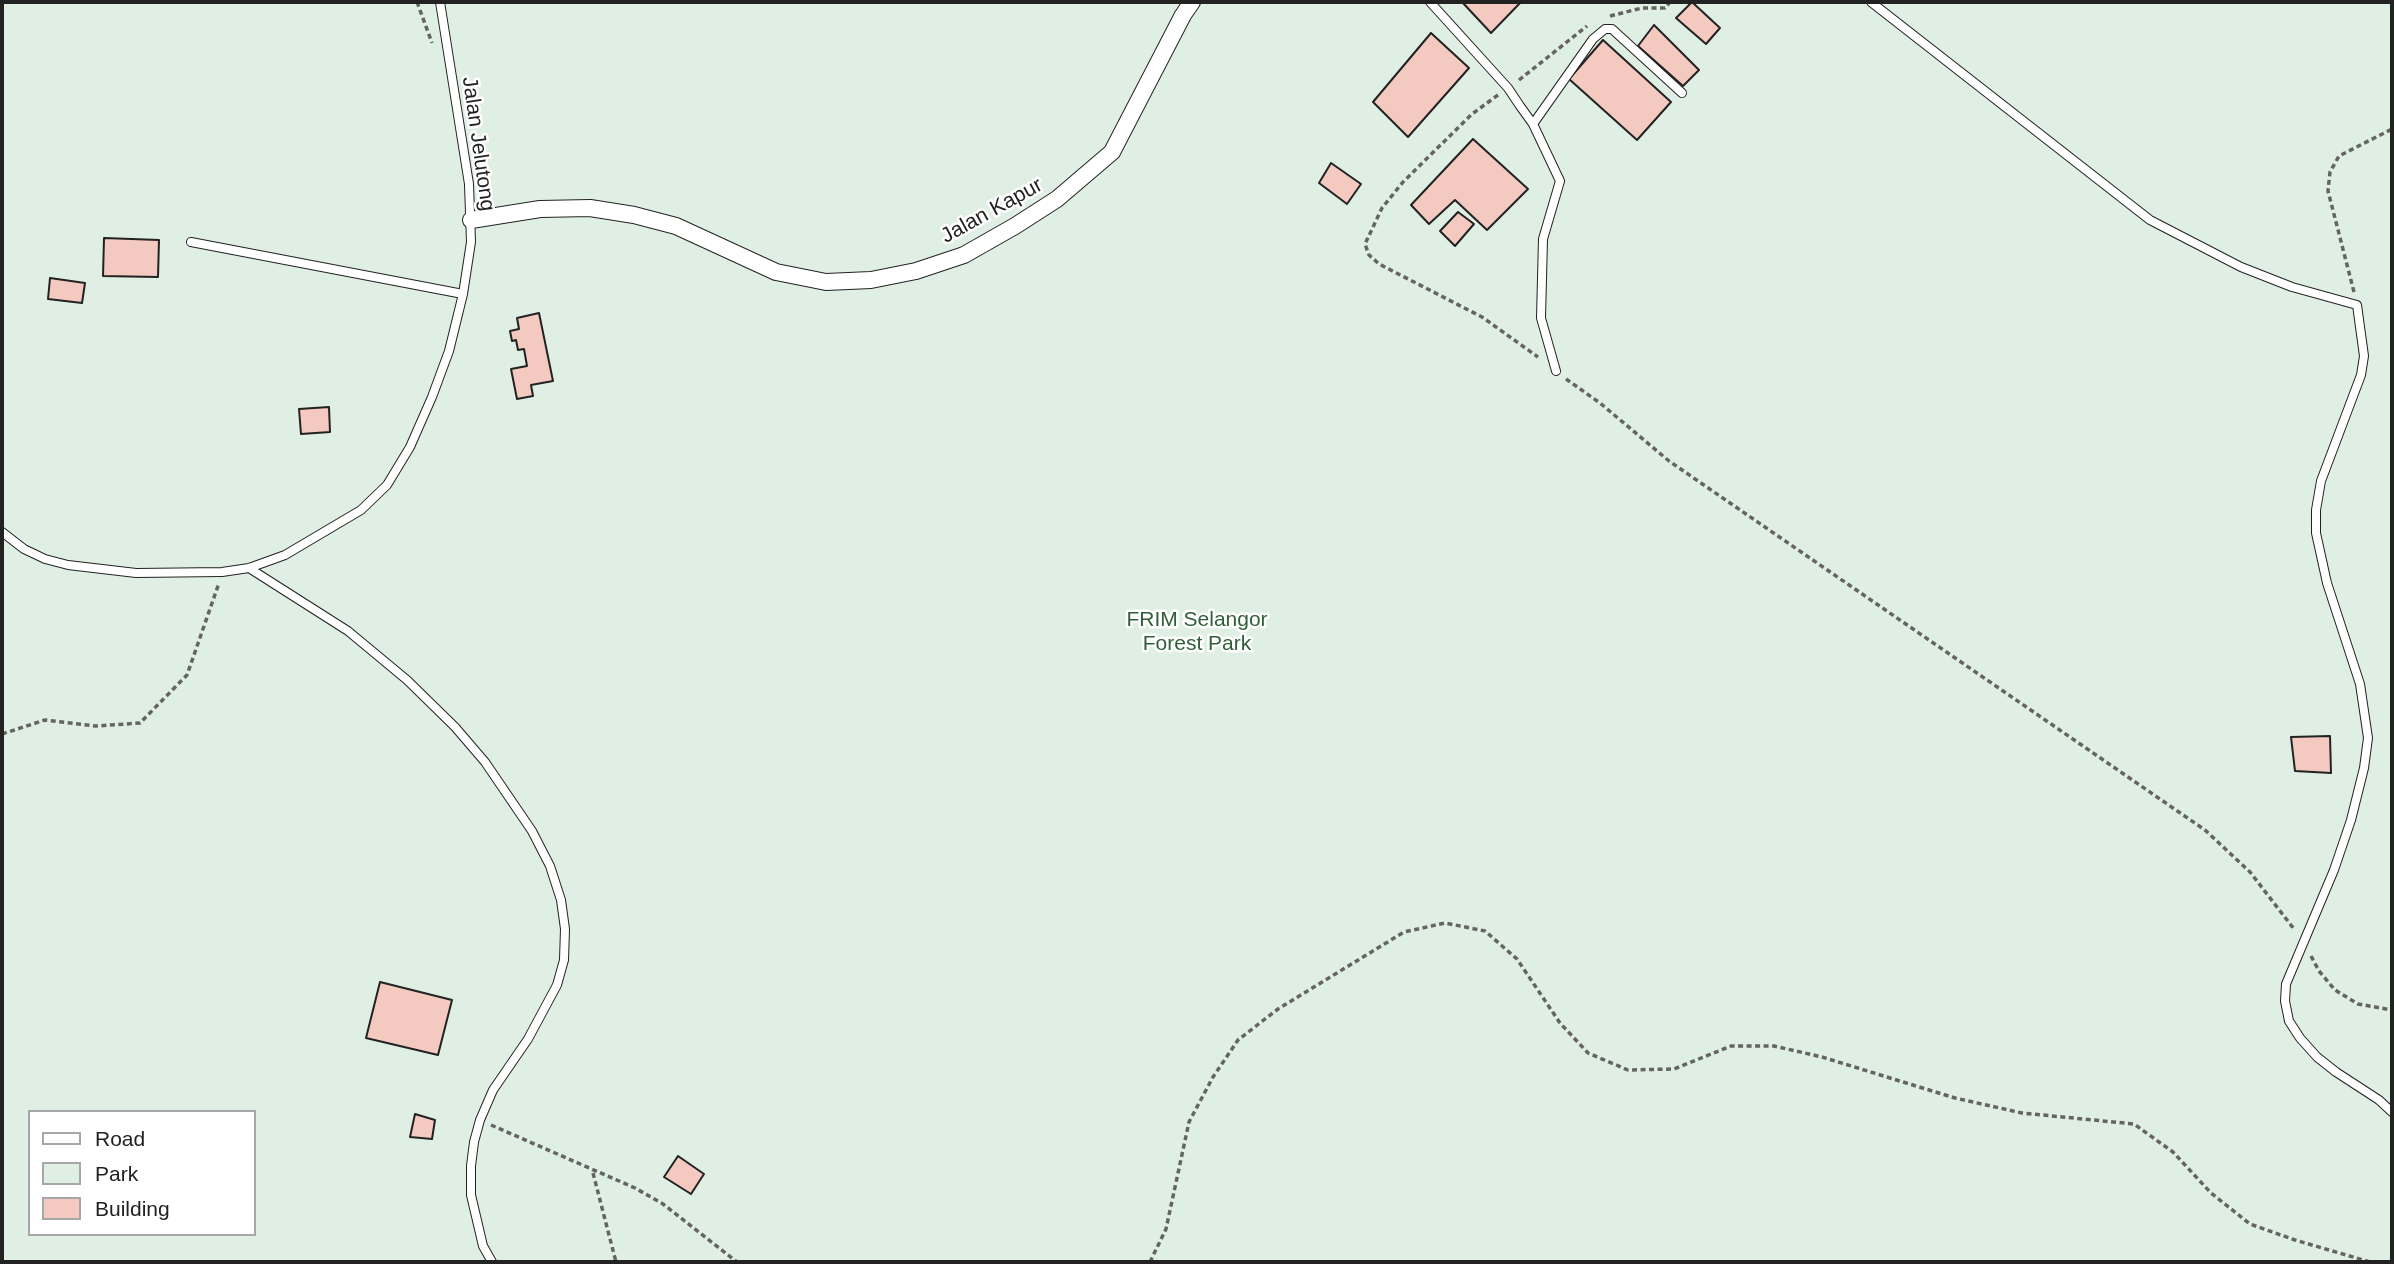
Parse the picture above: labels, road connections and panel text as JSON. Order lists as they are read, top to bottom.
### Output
{
  "streets": {
    "street": ["Jalan Kapur"],
    "lane": ["Jalan Jelutong"]
  },
  "crossings": [
    ["Jalan Jelutong", "Jalan Kapur"]
  ],
  "parks": ["FRIM Selangor Forest Park"],
  "legend": ["Road", "Park", "Building"]
}
